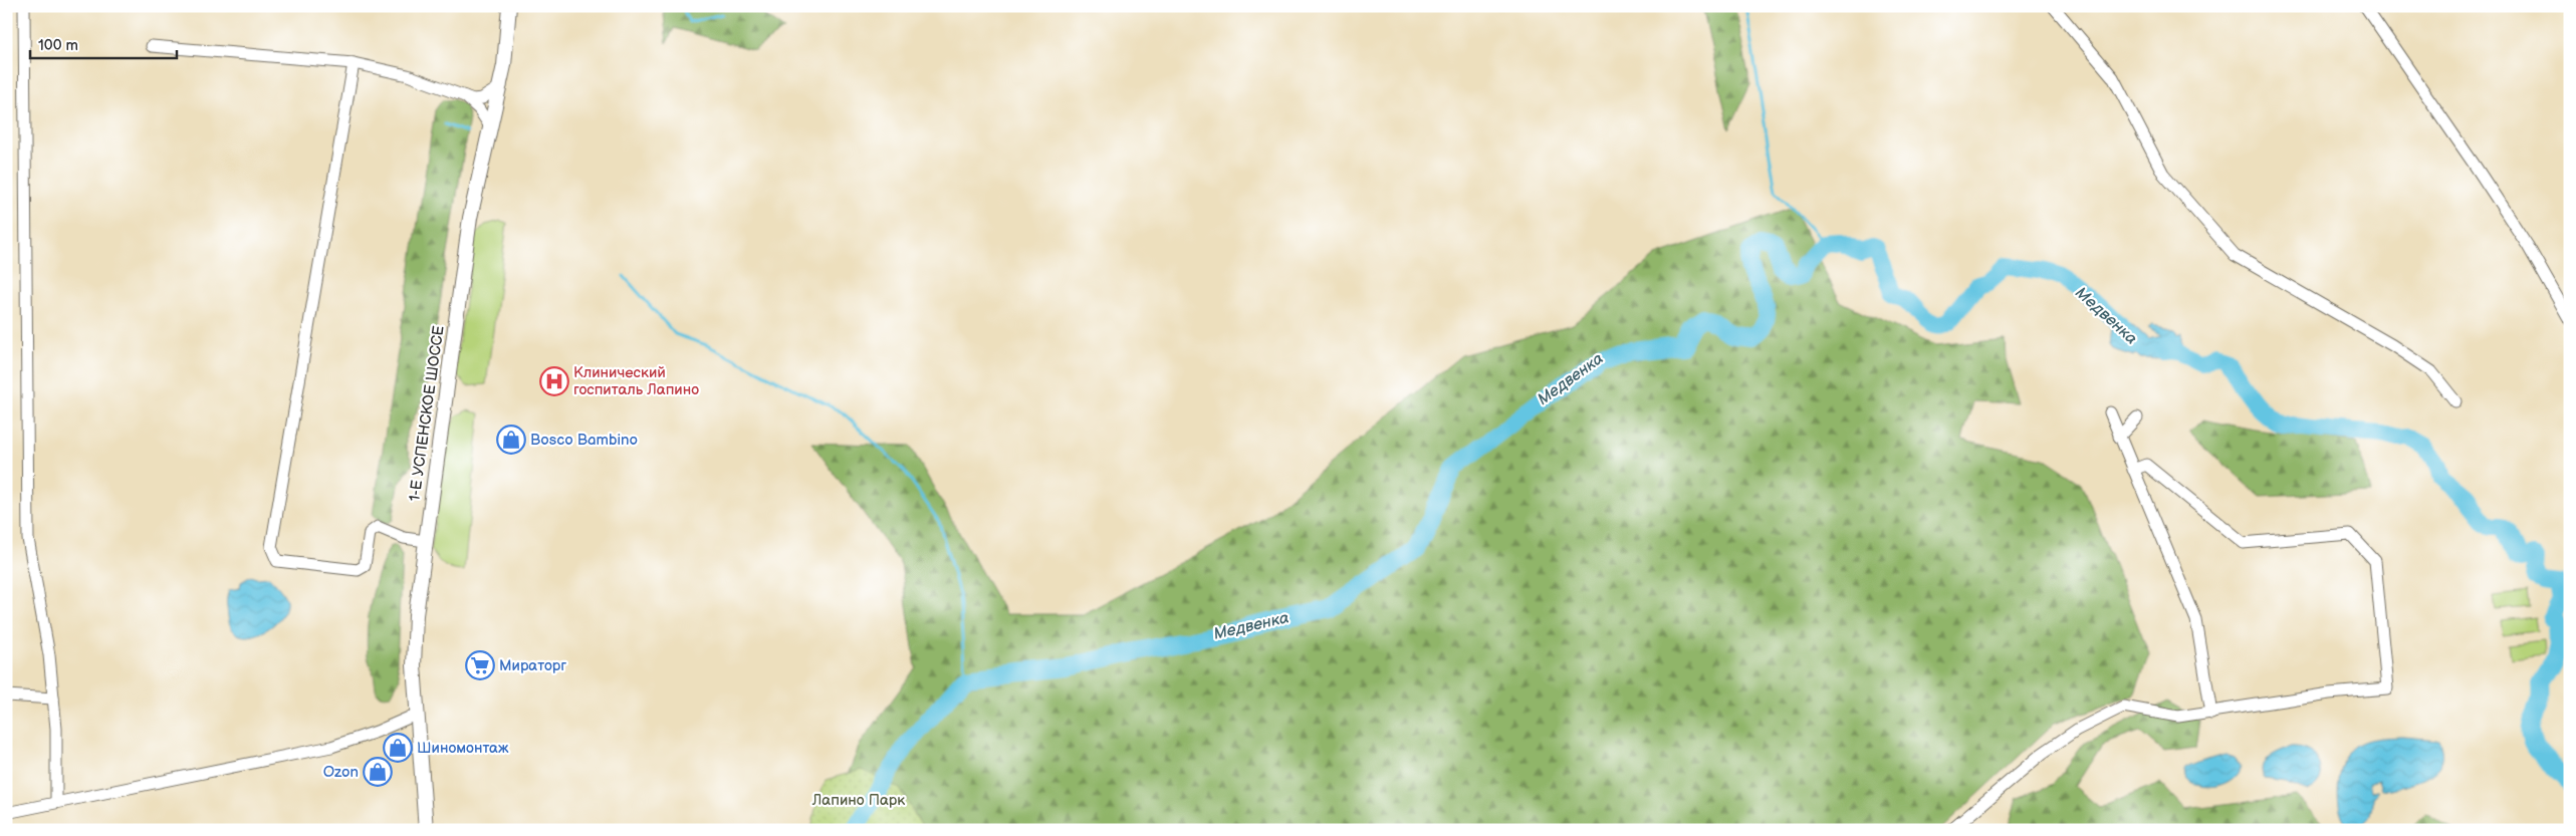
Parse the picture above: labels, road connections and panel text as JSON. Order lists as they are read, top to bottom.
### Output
{
  "streets": {
    "main road": ["1-Е УСПЕНСКОЕ ШОССЕ"]
  },
  "water": ["Медвенка"],
  "parks": ["Лапино Парк"],
  "places": {
    "hospital": ["Клинический госпиталь Лапино"],
    "shop": ["Bosco Bambino", "Шиномонтаж", "Ozon"],
    "supermarket": ["Мираторг"]
  },
  "scale_bar": "100 m"
}
